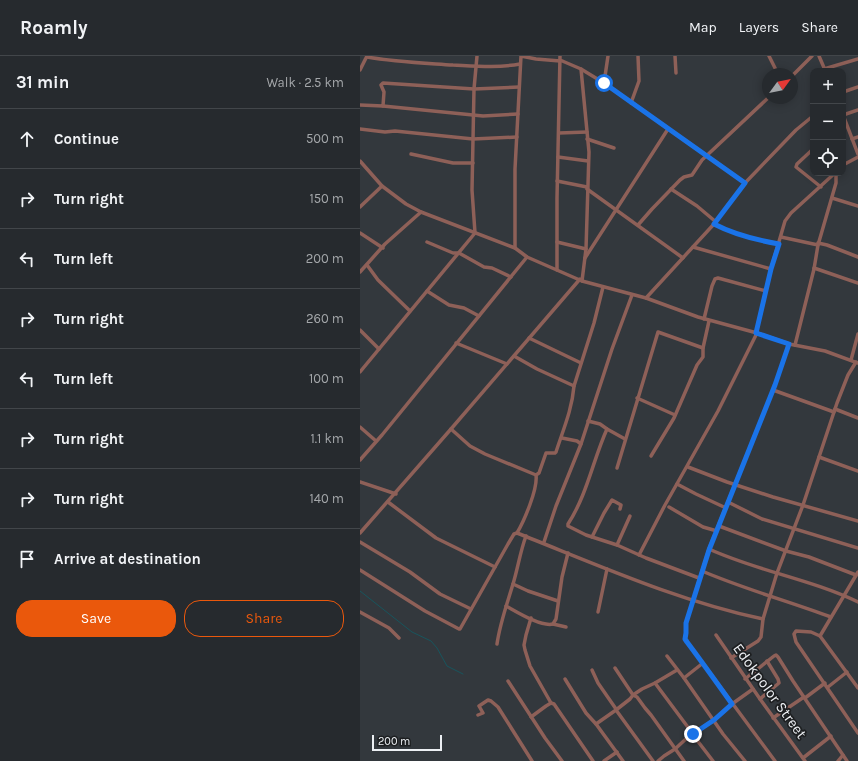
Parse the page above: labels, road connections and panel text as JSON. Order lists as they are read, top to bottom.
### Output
{
  "streets": {
    "street": ["Edokpolor Street"]
  },
  "scale_bar": "200 m",
  "north": "top right",
  "page": {
    "header": "Roamly",
    "nav": ["Map", "Layers", "Share"],
    "heading": ["31 min", "Walk · 2.5 km"],
    "map_buttons": ["+", "−"],
    "list": [
      ["Continue", "500 m"],
      ["Turn right", "150 m"],
      ["Turn left", "200 m"],
      ["Turn right", "260 m"],
      ["Turn left", "100 m"],
      ["Turn right", "1.1 km"],
      ["Turn right", "140 m"],
      "Arrive at destination"
    ],
    "buttons": ["Save", "Share"],
    "scale": "200 m"
  }
}
